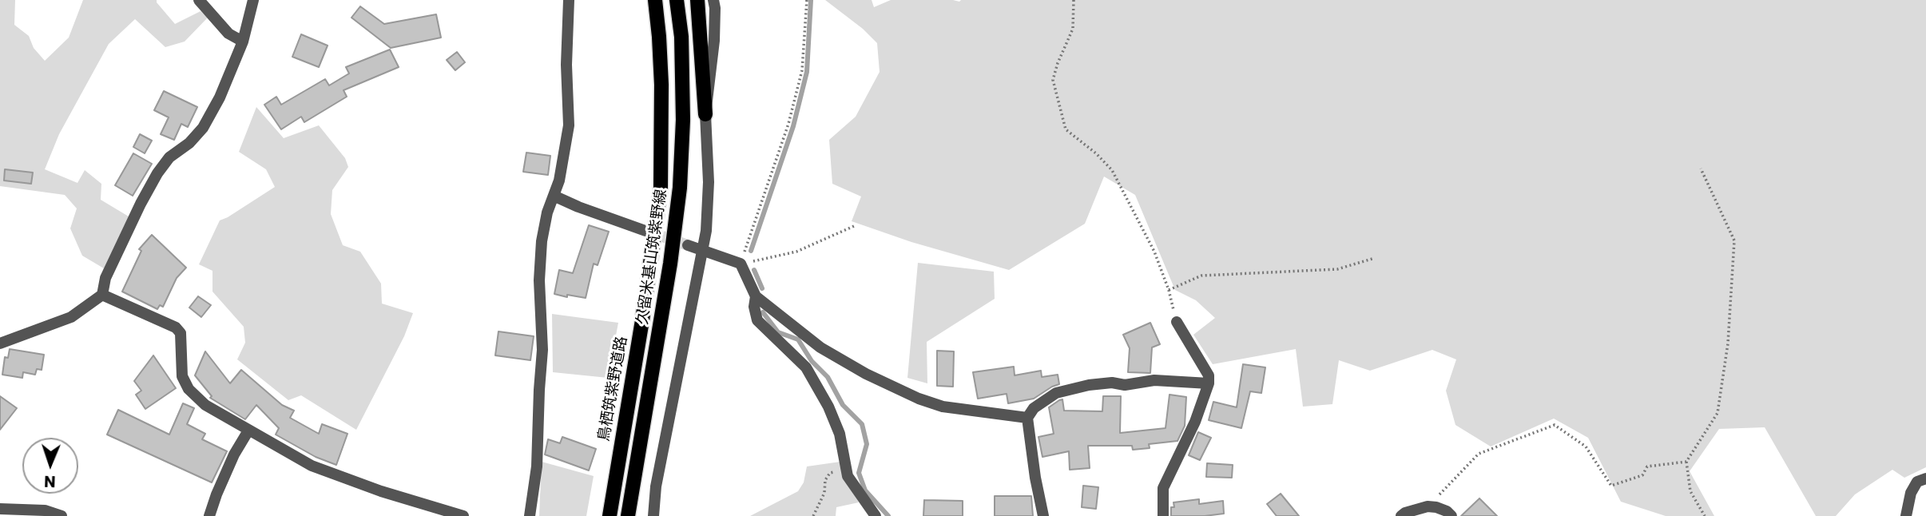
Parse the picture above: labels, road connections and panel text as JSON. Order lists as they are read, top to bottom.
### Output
{
  "streets": {
    "main road": ["久留米基山筑紫野線", "鳥栖筑紫野道路"]
  },
  "north": "bottom"
}
